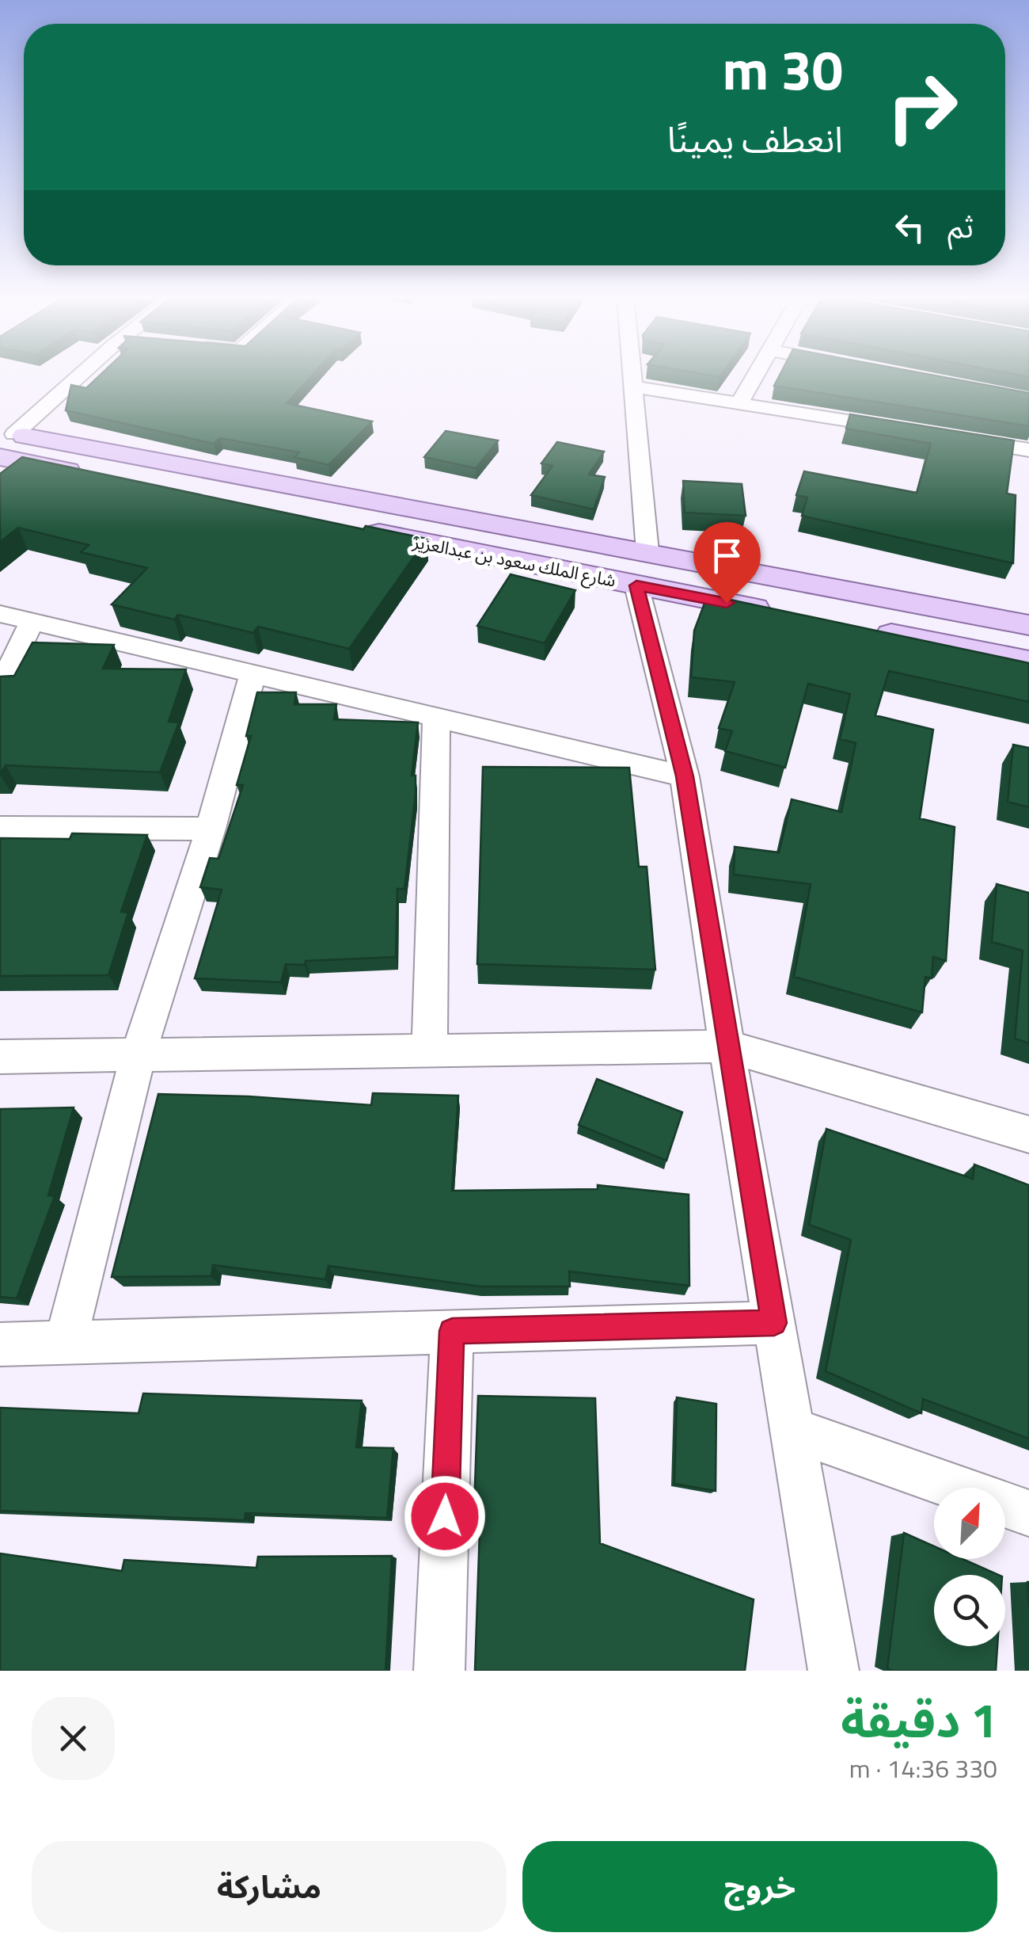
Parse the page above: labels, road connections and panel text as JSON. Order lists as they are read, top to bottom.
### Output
{
  "streets": {
    "main road": ["شارع الملك سعود بن عبدالعزيز"]
  },
  "north": "top right",
  "page": {
    "turn": ["30 m", "انعطف يمينًا"],
    "then": "ثم",
    "heading": ["1 دقيقة", "330 m · 14:36"],
    "buttons": ["خروج", "مشاركة"]
  }
}
